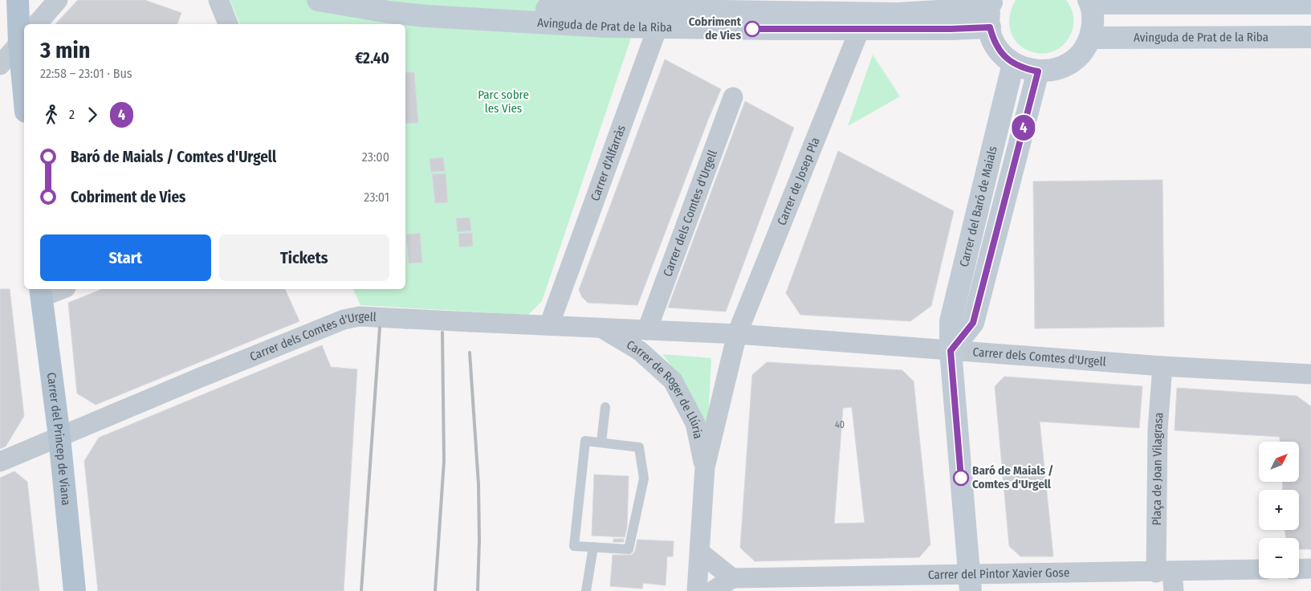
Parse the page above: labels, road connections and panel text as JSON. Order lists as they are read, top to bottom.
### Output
{
  "streets": {
    "main road": ["Avinguda de Prat de la Riba", "Carrer del Baró de Maials", "Carrer del Princep de Viana"],
    "street": [
      "Carrer d'Alfarràs",
      "Carrer de Josep Pla",
      "Carrer dels Comtes d'Urgell",
      "Carrer de Roger de Llúria",
      "Plaça de Joan Vilagrasa",
      "Carrer del Pintor Xavier Gose"
    ]
  },
  "crossings": [
    ["Avinguda de Prat de la Riba", "Carrer d'Alfarràs"],
    ["Avinguda de Prat de la Riba", "Carrer de Josep Pla"],
    ["Carrer d'Alfarràs", "Carrer dels Comtes d'Urgell"],
    ["Carrer de Josep Pla", "Carrer dels Comtes d'Urgell"],
    ["Carrer de Josep Pla", "Carrer de Roger de Llúria"],
    ["Carrer del Baró de Maials", "Carrer dels Comtes d'Urgell"],
    ["Carrer del Baró de Maials", "Carrer del Pintor Xavier Gose"],
    ["Carrer dels Comtes d'Urgell", "Carrer de Roger de Llúria"],
    ["Carrer dels Comtes d'Urgell", "Carrer del Princep de Viana"],
    ["Carrer dels Comtes d'Urgell", "Plaça de Joan Vilagrasa"],
    ["Plaça de Joan Vilagrasa", "Carrer del Pintor Xavier Gose"]
  ],
  "parks": ["Parc sobre les Vies"],
  "places": ["Cobriment de Vies", "Baró de Maials / Comtes d'Urgell"],
  "lines": ["bus line 4"],
  "house_numbers": ["40"],
  "north": "top right",
  "page": {
    "on_map": "4",
    "heading": ["3 min", "22:58 – 23:01 · Bus", "€2.40"],
    "legs": ["2", "4"],
    "list": [
      {
        "name": "Baró de Maials / Comtes d'Urgell",
        "value": "23:00"
      },
      {
        "name": "Cobriment de Vies",
        "value": "23:01"
      }
    ],
    "buttons": ["Start", "Tickets"],
    "map_buttons": ["+", "−"]
  }
}
